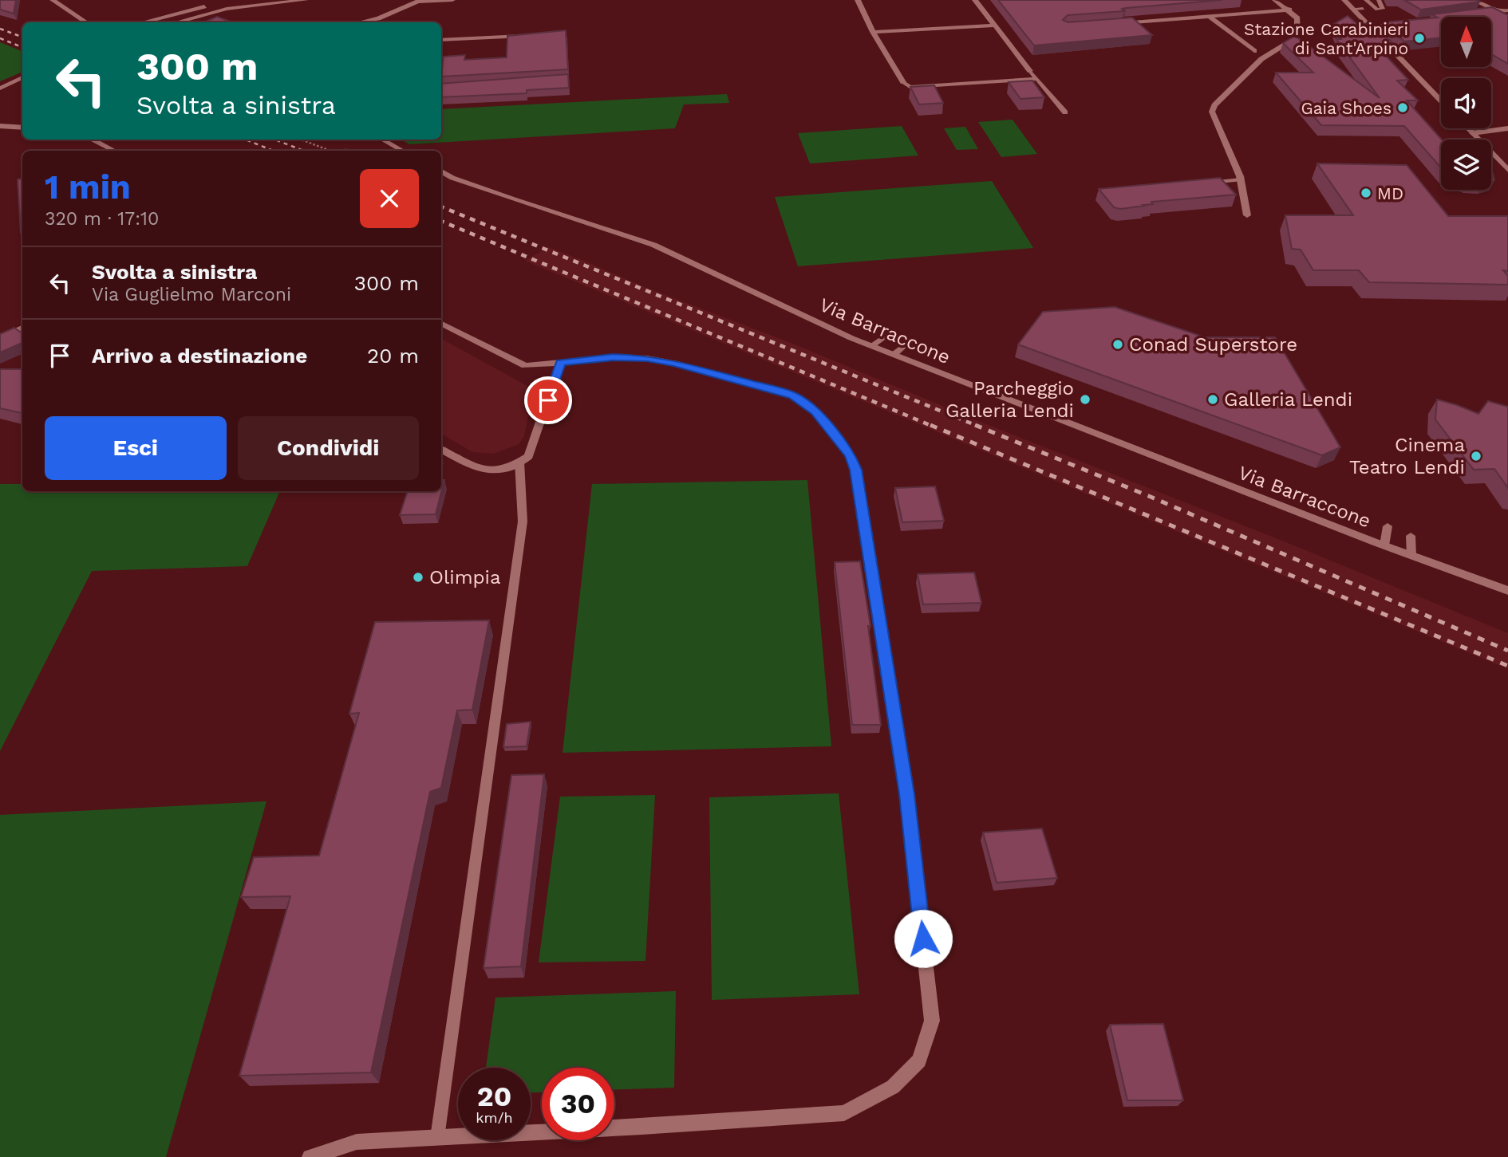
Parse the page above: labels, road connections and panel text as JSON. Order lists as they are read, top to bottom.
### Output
{
  "streets": {
    "street": ["Via Barraccone"]
  },
  "places": [
    "Stazione Carabinieri di Sant'Arpino",
    "Gaia Shoes",
    "MD",
    "Conad Superstore",
    "Parcheggio Galleria Lendi",
    "Galleria Lendi",
    "Cinema Teatro Lendi",
    "Olimpia"
  ],
  "north": "top",
  "page": {
    "turn": ["300 m", "Svolta a sinistra"],
    "heading": ["1 min", "320 m · 17:10"],
    "list": [
      {
        "name": "Svolta a sinistra",
        "note": "Via Guglielmo Marconi",
        "value": "300 m"
      },
      {
        "name": "Arrivo a destinazione",
        "value": "20 m"
      }
    ],
    "buttons": ["Esci", "Condividi"],
    "speed": "20 km/h",
    "limit": "30"
  }
}
